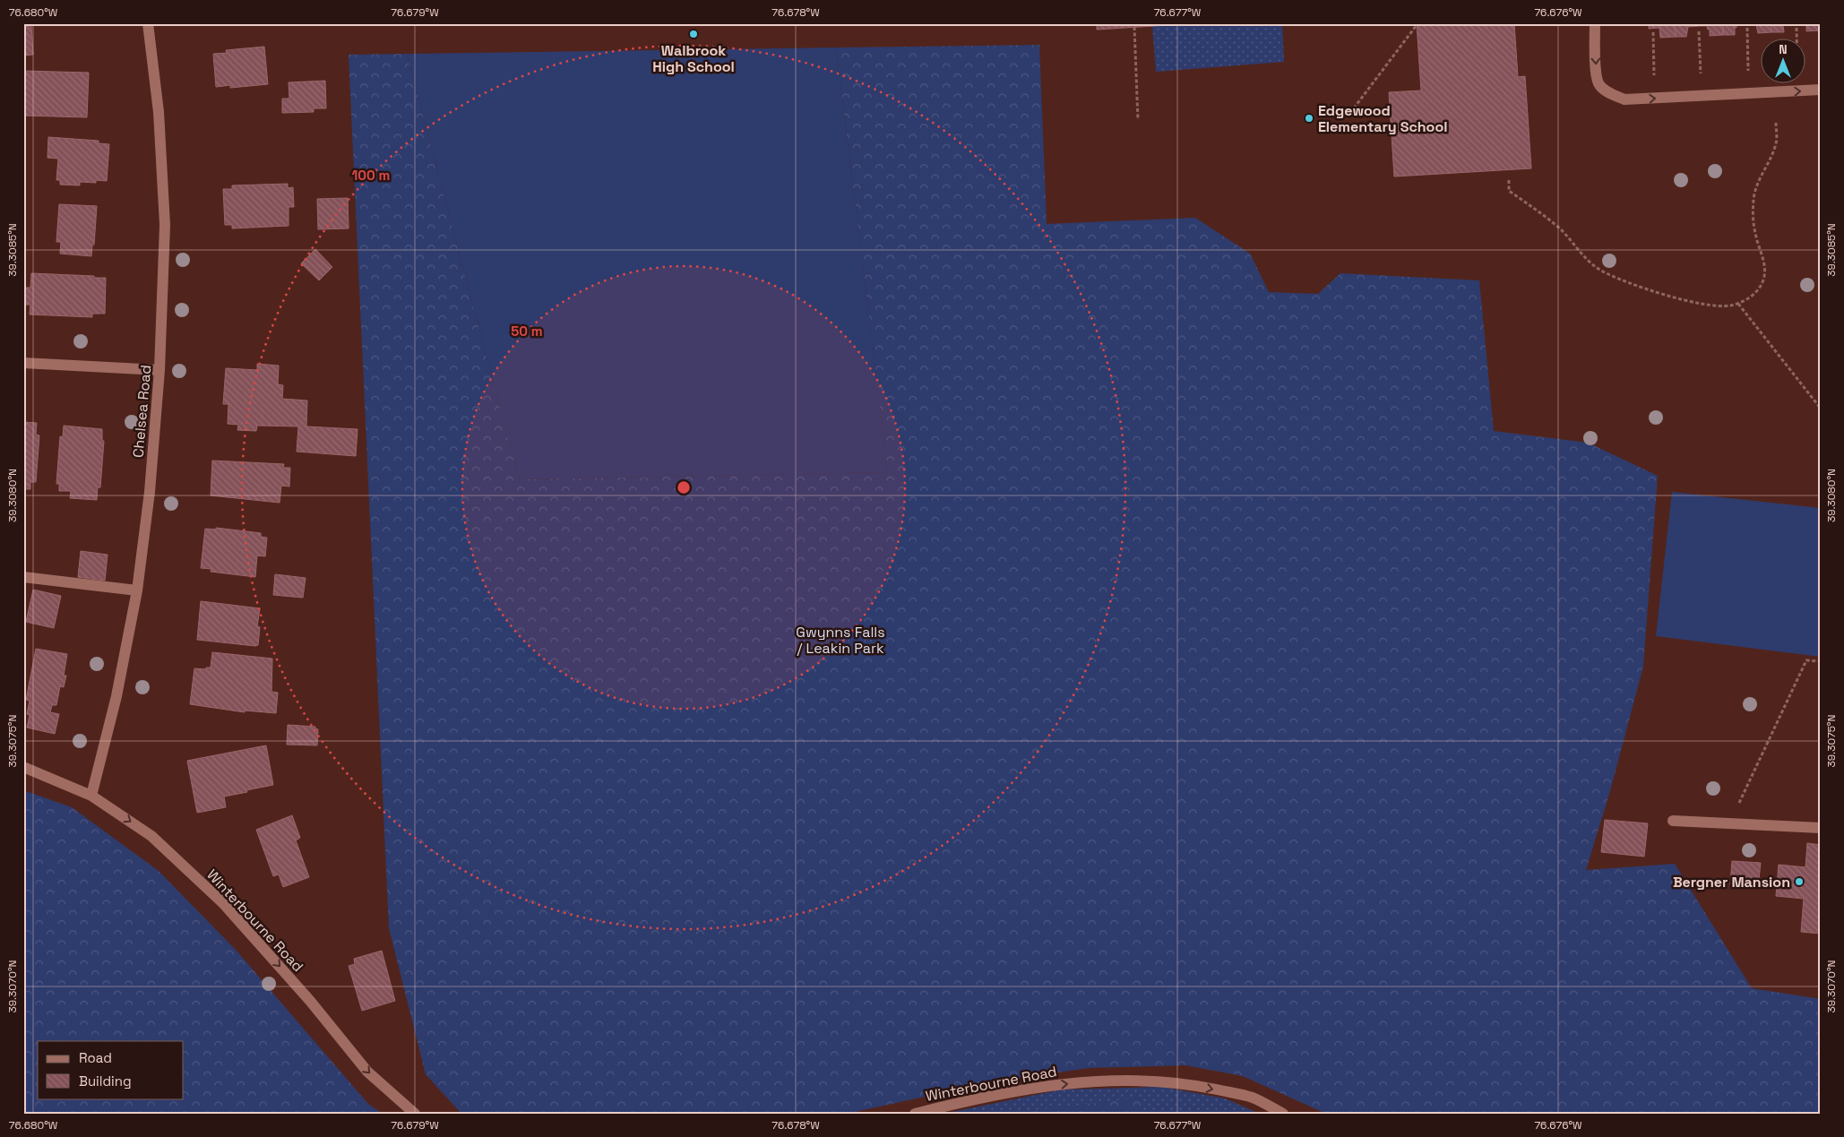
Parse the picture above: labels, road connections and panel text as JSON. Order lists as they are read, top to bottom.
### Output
{
  "streets": {
    "street": ["Chelsea Road", "Winterbourne Road"]
  },
  "crossings": [
    ["Chelsea Road", "Winterbourne Road"]
  ],
  "one_way": ["Winterbourne Road"],
  "parks": ["Gwynns Falls / Leakin Park"],
  "places": ["Walbrook High School", "Edgewood Elementary School", "Bergner Mansion"],
  "legend": ["Road", "Building"],
  "north": "top",
  "coordinates": [
    "76.680°W",
    "76.679°W",
    "76.678°W",
    "76.677°W",
    "76.676°W",
    "39.3085°N",
    "39.3080°N",
    "39.3075°N",
    "39.3070°N"
  ],
  "rings": ["100 m", "50 m"]
}
